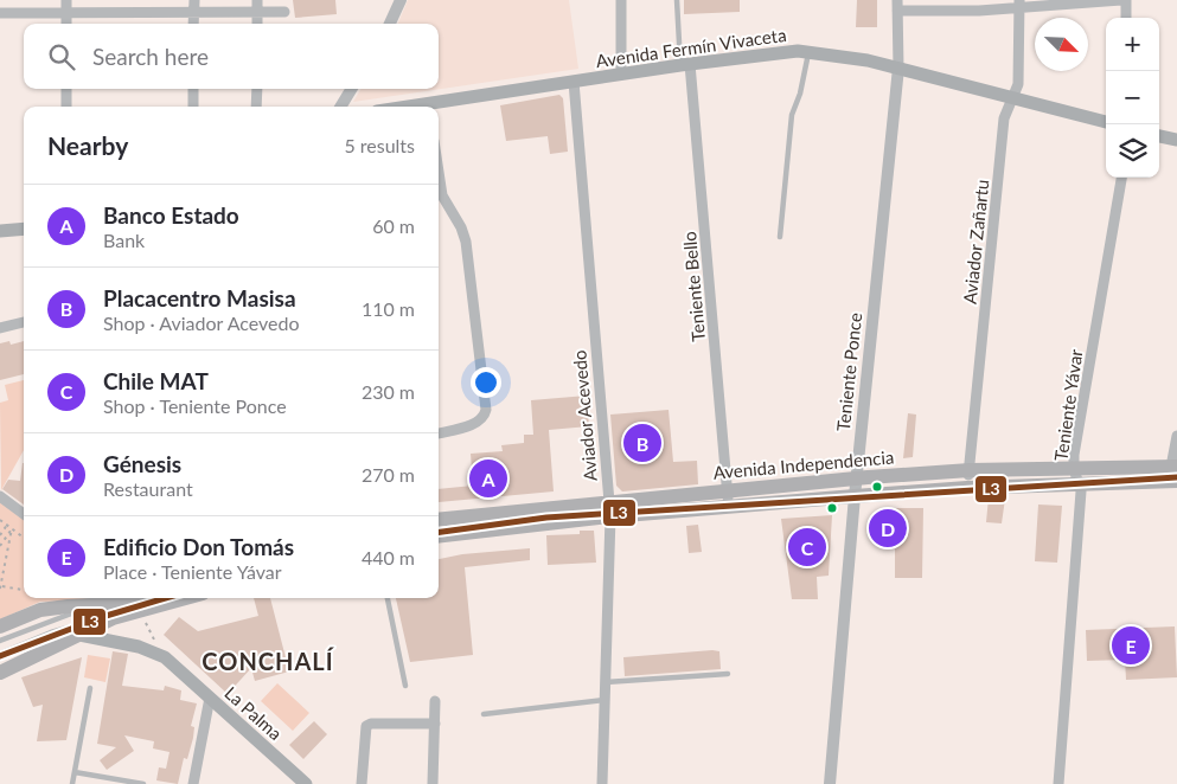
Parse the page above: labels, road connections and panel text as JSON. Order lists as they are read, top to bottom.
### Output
{
  "streets": {
    "main road": ["Avenida Fermín Vivaceta", "Avenida Independencia", "La Palma"],
    "street": [
      "Aviador Zañartu",
      "Teniente Bello",
      "Teniente Ponce",
      "Teniente Yávar",
      "Aviador Acevedo"
    ]
  },
  "crossings": [
    ["Avenida Fermín Vivaceta", "Aviador Zañartu"],
    ["Avenida Fermín Vivaceta", "Teniente Bello"],
    ["Avenida Fermín Vivaceta", "Teniente Ponce"],
    ["Avenida Fermín Vivaceta", "Aviador Acevedo"],
    ["Aviador Zañartu", "Avenida Independencia"],
    ["Teniente Bello", "Avenida Independencia"],
    ["Teniente Ponce", "Avenida Independencia"],
    ["Teniente Yávar", "Avenida Independencia"],
    ["Aviador Acevedo", "Avenida Independencia"]
  ],
  "districts": ["CONCHALÍ"],
  "lines": ["transit line L3"],
  "north": "bottom right",
  "page": {
    "map_buttons": ["+", "−"],
    "search": "Search here",
    "heading": ["Nearby", "5 results"],
    "list": [
      {
        "mark": "A",
        "name": "Banco Estado",
        "note": "Bank",
        "value": "60 m"
      },
      {
        "mark": "B",
        "name": "Placacentro Masisa",
        "note": "Shop · Aviador Acevedo",
        "value": "110 m"
      },
      {
        "mark": "C",
        "name": "Chile MAT",
        "note": "Shop · Teniente Ponce",
        "value": "230 m"
      },
      {
        "mark": "D",
        "name": "Génesis",
        "note": "Restaurant",
        "value": "270 m"
      },
      {
        "mark": "E",
        "name": "Edificio Don Tomás",
        "note": "Place · Teniente Yávar",
        "value": "440 m"
      }
    ],
    "pins": [
      "B",
      "A",
      "D",
      "C",
      "E"
    ]
  }
}
